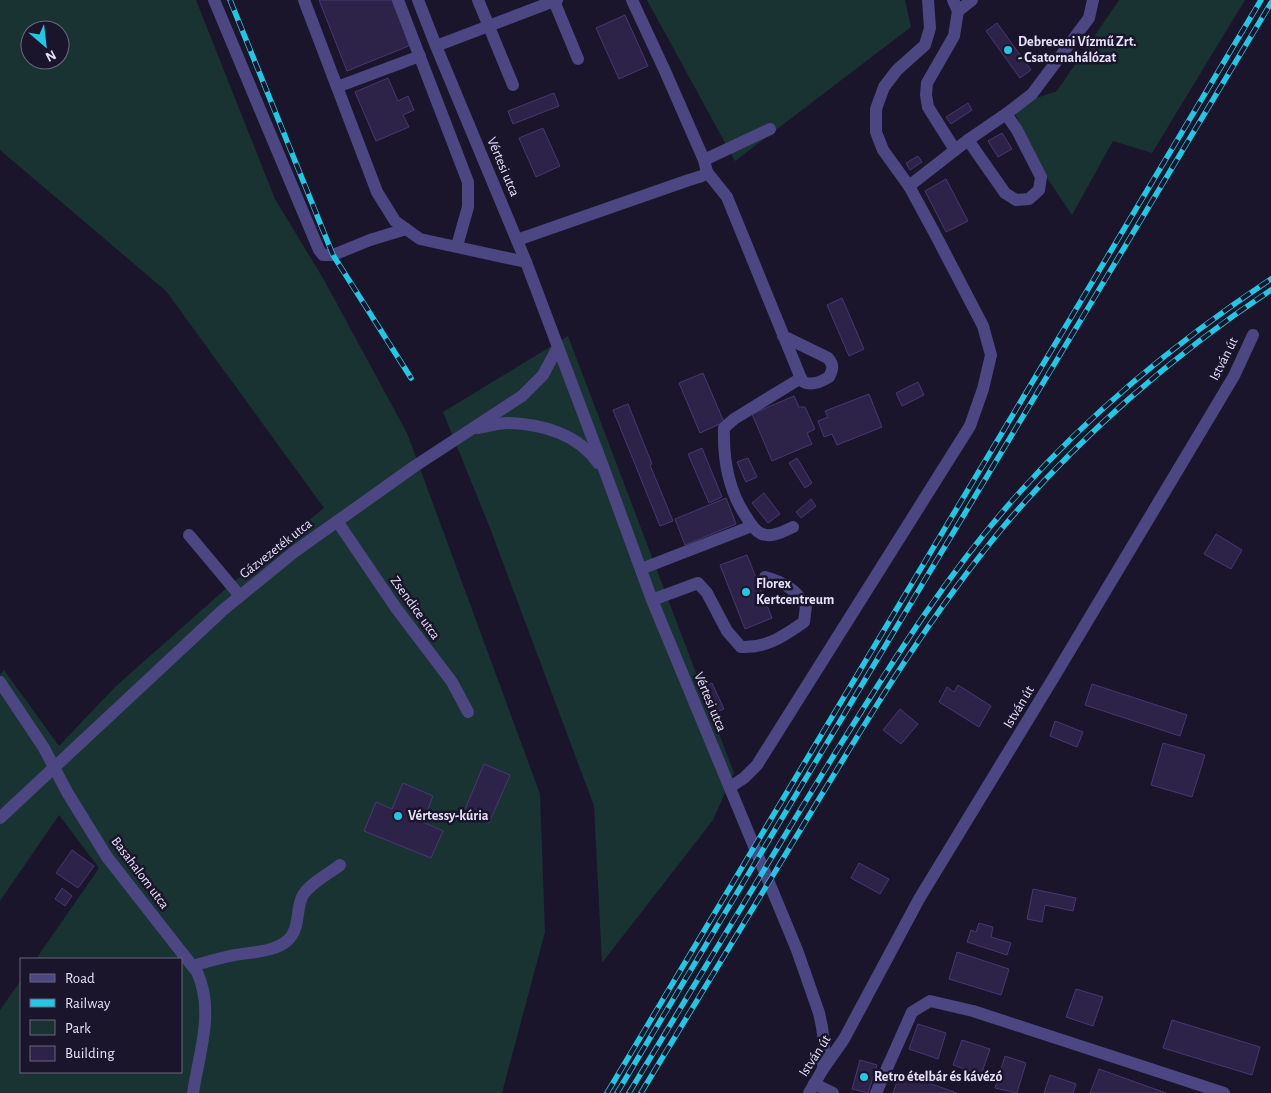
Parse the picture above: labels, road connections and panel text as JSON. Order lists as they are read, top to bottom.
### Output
{
  "streets": {
    "street": [
      "Vértesi utca",
      "István út",
      "Gázvezeték utca",
      "Zsendice utca",
      "Basahalom utca"
    ]
  },
  "crossings": [
    ["Vértesi utca", "István út"],
    ["Vértesi utca", "Gázvezeték utca"],
    ["Gázvezeték utca", "Zsendice utca"],
    ["Gázvezeték utca", "Basahalom utca"]
  ],
  "places": [
    "Debreceni Vízmű Zrt. - Csatornahálózat",
    "Florex Kertcentreum",
    "Vértessy-kúria",
    "Retro ételbár és kávézó"
  ],
  "legend": [
    "Road",
    "Railway",
    "Park",
    "Building"
  ],
  "north": "bottom right"
}
